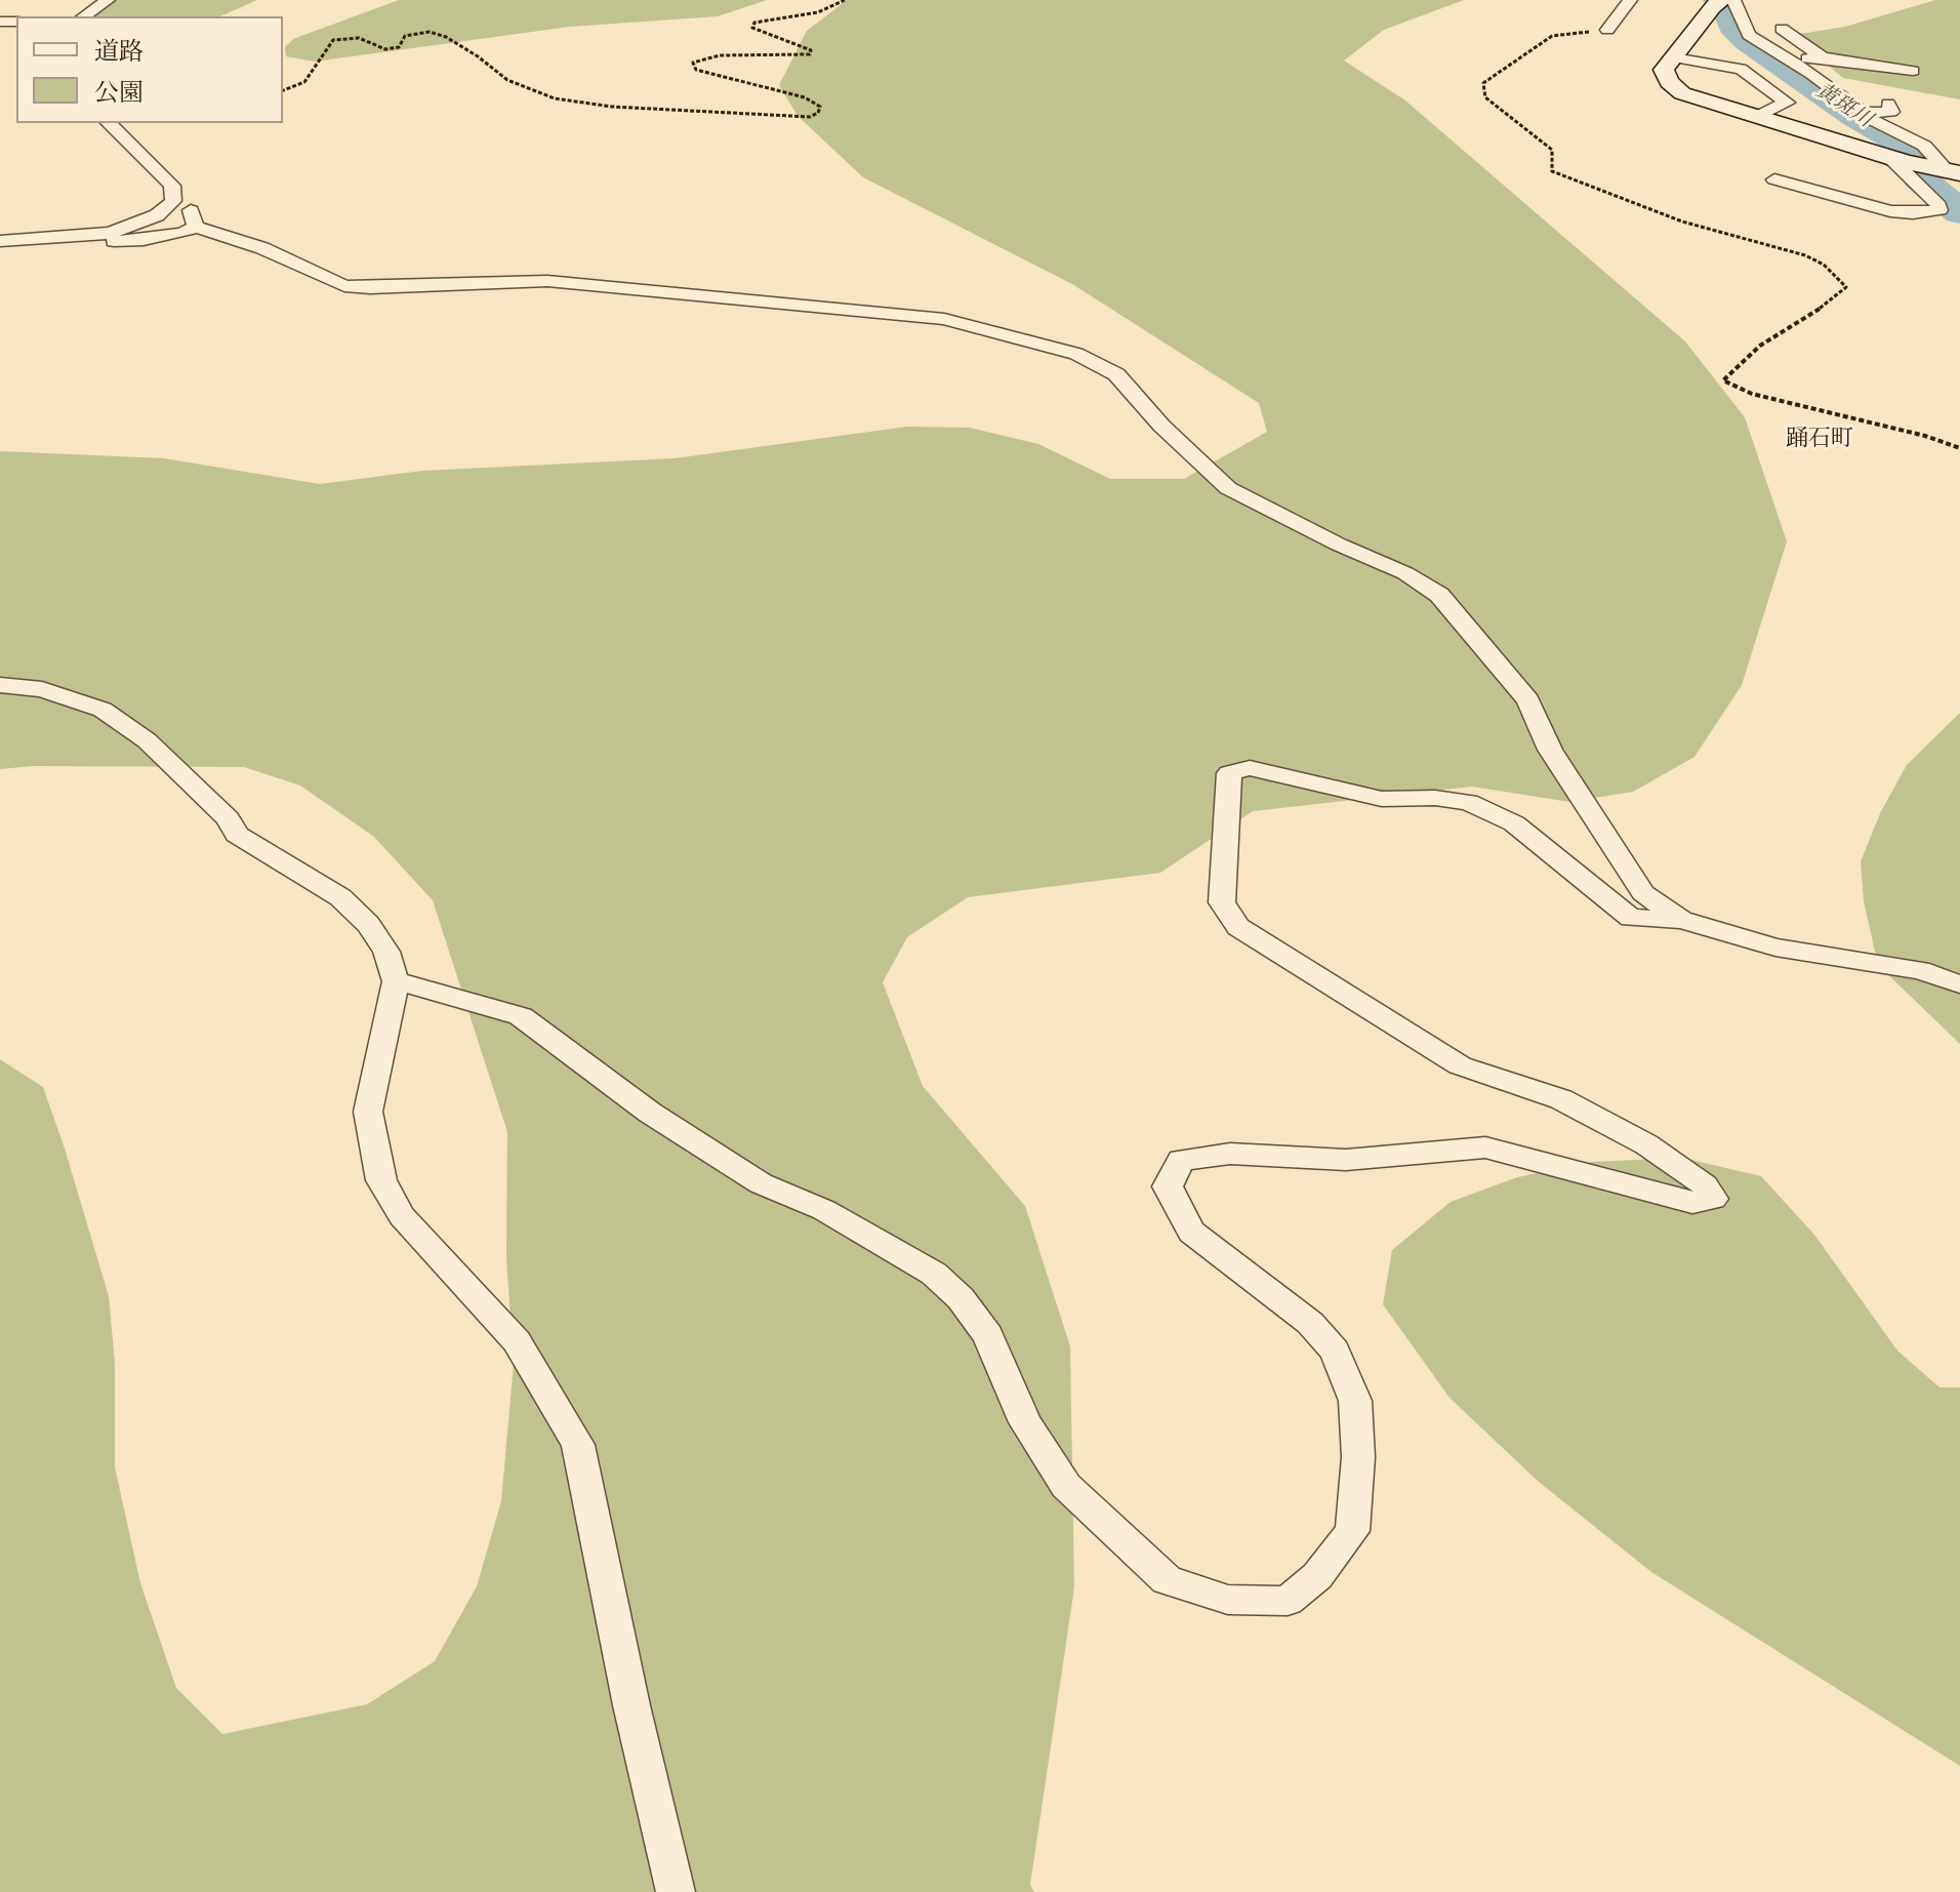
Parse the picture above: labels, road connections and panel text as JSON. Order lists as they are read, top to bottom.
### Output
{
  "districts": ["踊石町"],
  "water": ["黄斑川"],
  "legend": ["道路", "公園"]
}
